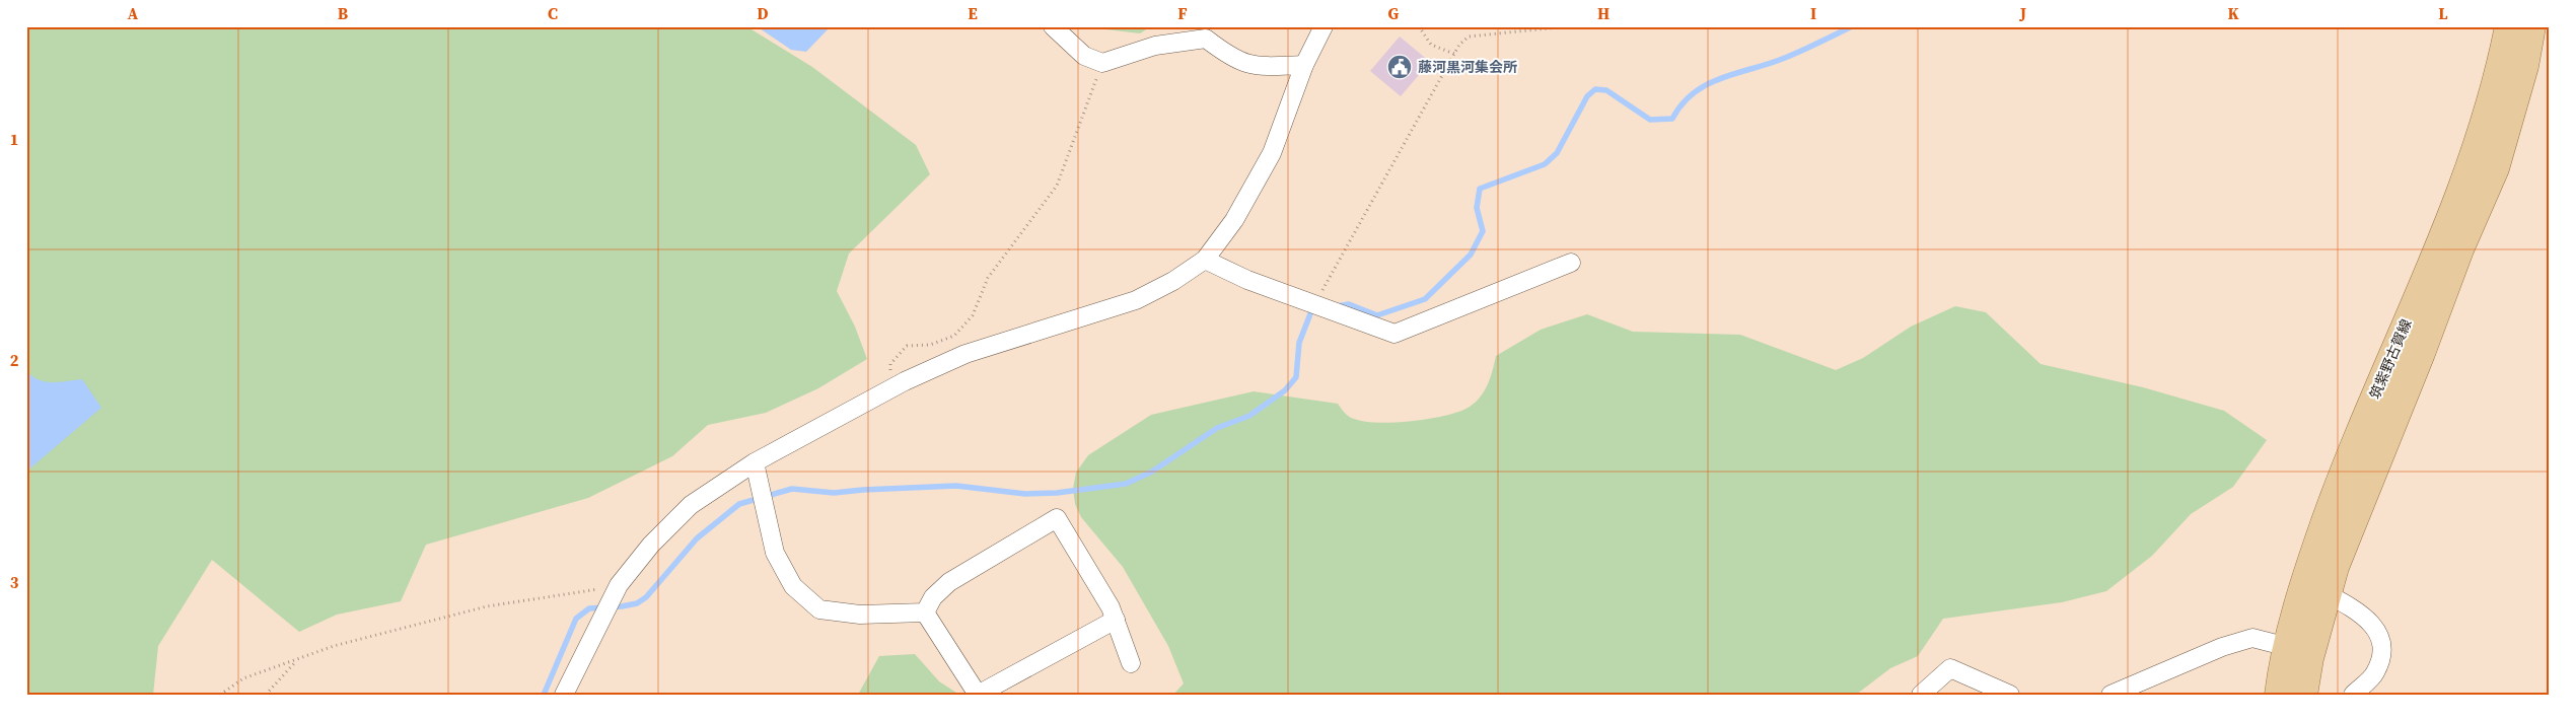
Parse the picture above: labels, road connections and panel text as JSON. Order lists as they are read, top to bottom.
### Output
{
  "streets": {
    "main road": ["筑紫野古賀線"]
  },
  "places": {
    "public building": ["藤河黒河集会所"]
  },
  "grid": {
    "columns": [
      "A",
      "B",
      "C",
      "D",
      "E",
      "F",
      "G",
      "H",
      "I",
      "J",
      "K",
      "L"
    ],
    "rows": ["1", "2", "3"]
  }
}
